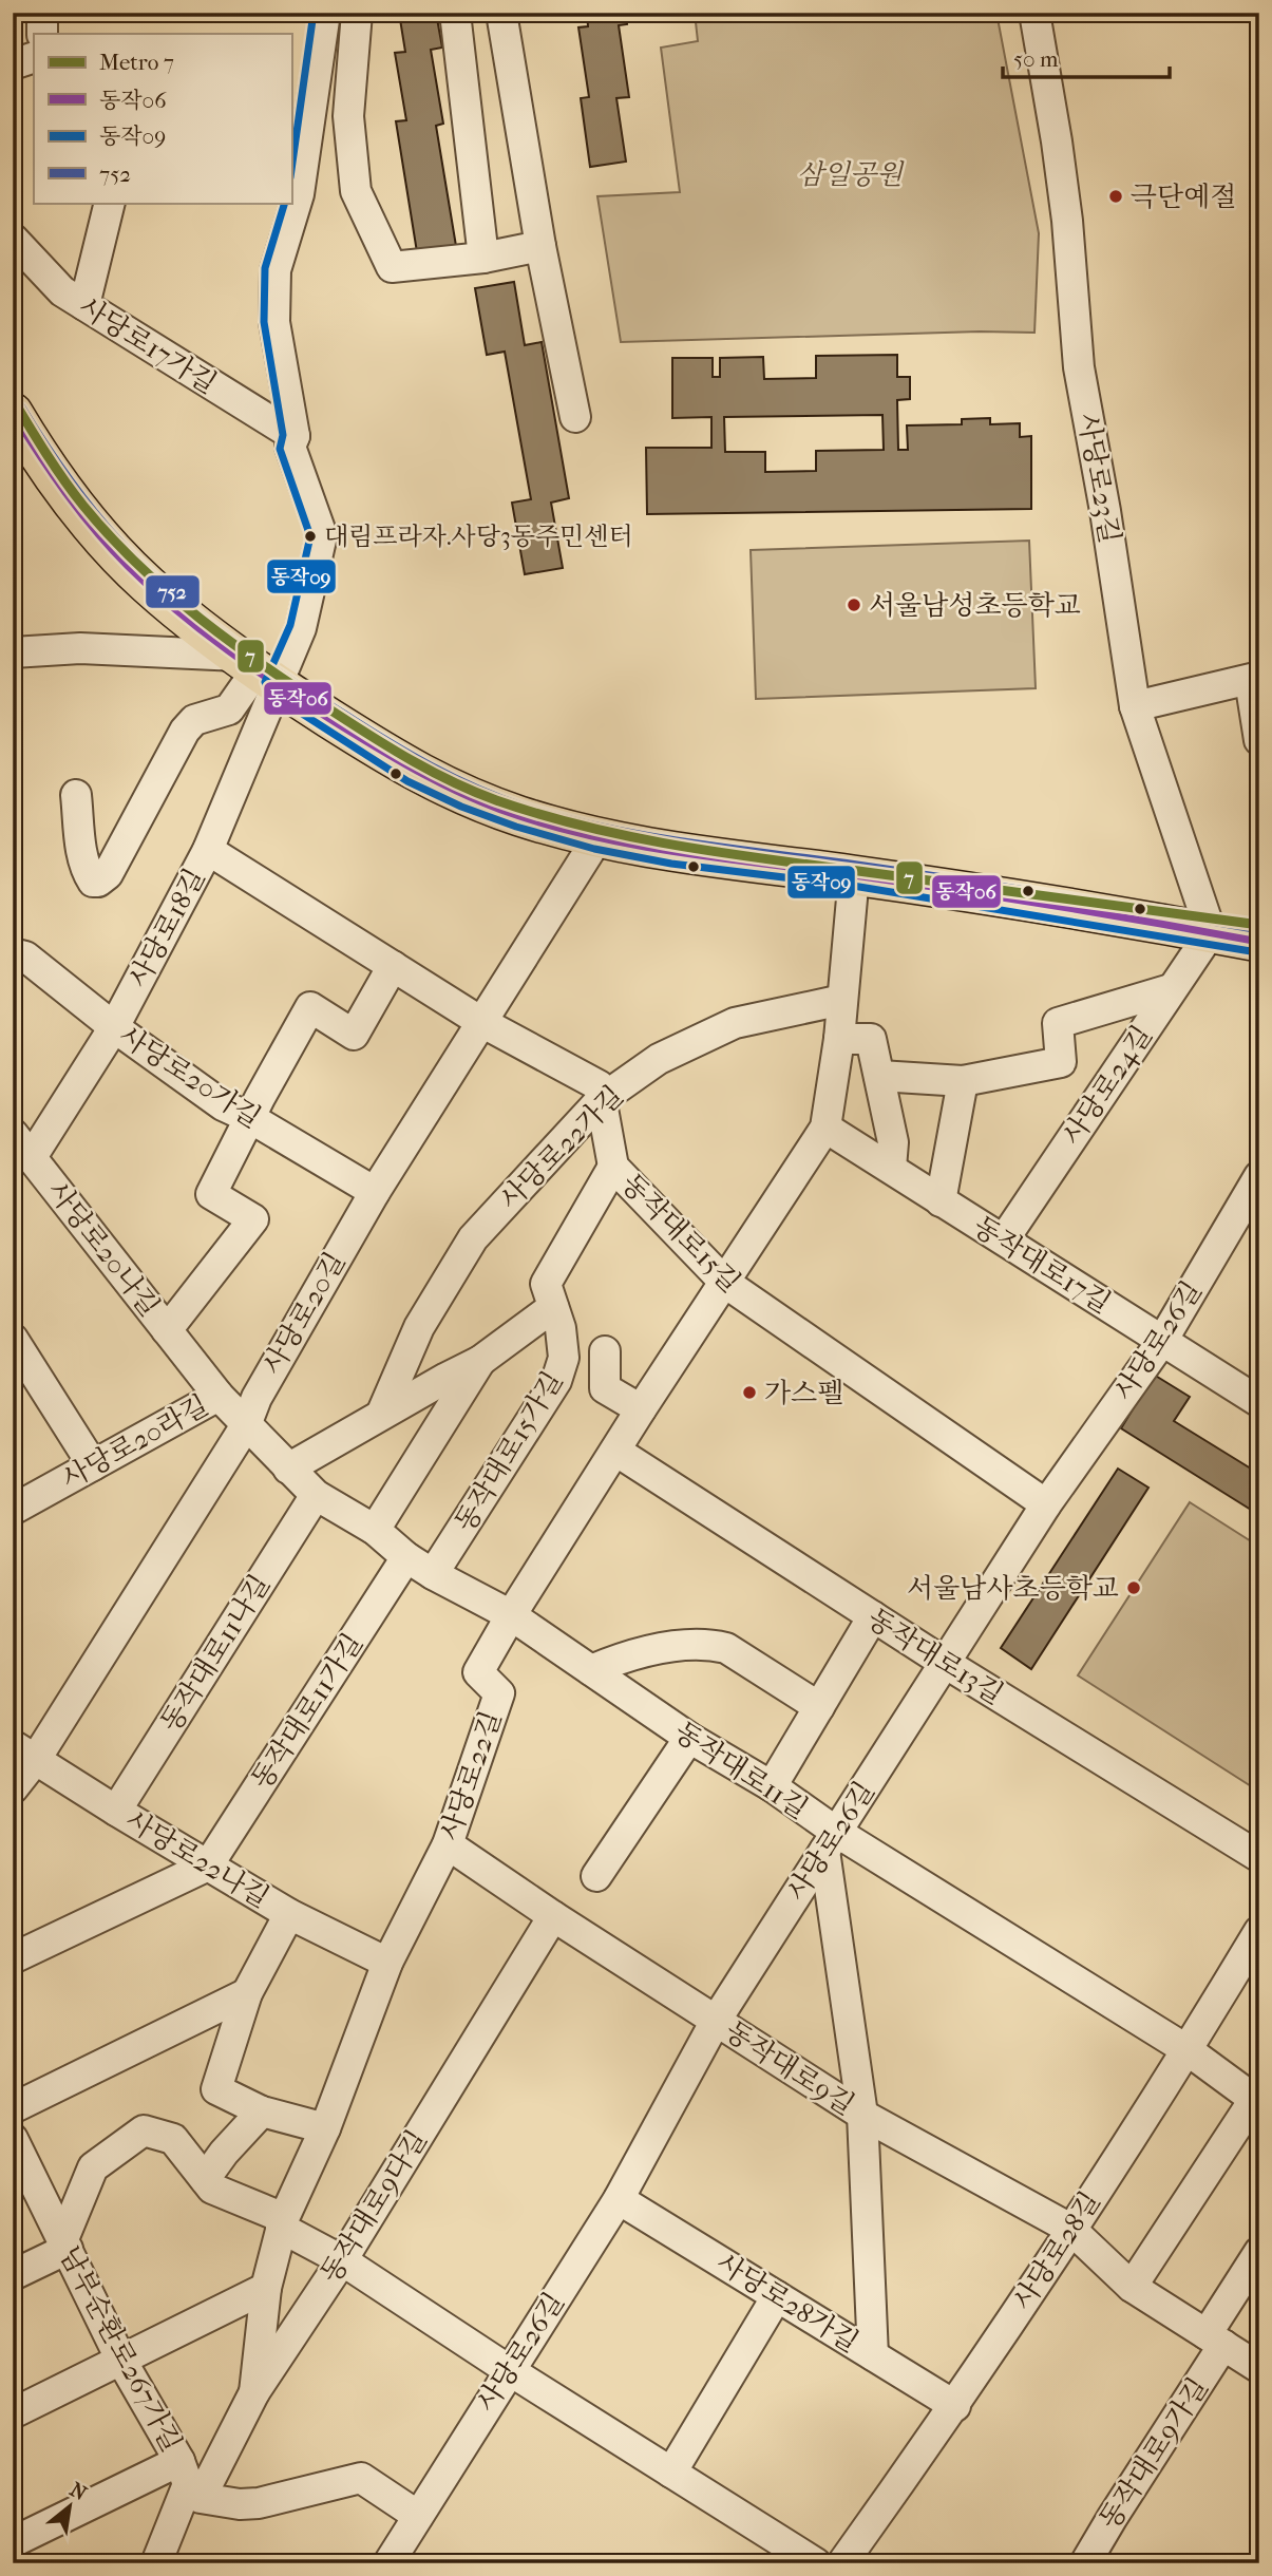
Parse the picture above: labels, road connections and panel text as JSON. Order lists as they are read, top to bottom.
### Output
{
  "streets": {
    "street": [
      "사당로17가길",
      "사당로23길",
      "사당로18길",
      "사당로20가길",
      "사당로24길",
      "사당로22가길",
      "동작대로15길",
      "사당로20나길",
      "동작대로17길",
      "사당로20길",
      "사당로26길",
      "사당로20라길",
      "동작대로15가길",
      "동작대로11나길",
      "동작대로13길",
      "동작대로11가길",
      "동작대로11길",
      "사당로22길",
      "사당로22나길",
      "동작대로9길",
      "동작대로9다길",
      "사당로28길",
      "사당로28가길",
      "남부순환로267가길",
      "동작대로9가길"
    ]
  },
  "crossings": [
    ["사당로23길", "사당로24길"],
    ["사당로18길", "사당로20가길"],
    ["사당로18길", "사당로20나길"],
    ["사당로20가길", "사당로20나길"],
    ["사당로20가길", "사당로20길"],
    ["사당로24길", "동작대로17길"],
    ["사당로22가길", "동작대로15길"],
    ["사당로22가길", "사당로22길"],
    ["동작대로15길", "사당로26길"],
    ["동작대로15길", "동작대로15가길"],
    ["동작대로15길", "사당로22길"],
    ["사당로20나길", "사당로20길"],
    ["사당로20나길", "사당로20라길"],
    ["사당로20나길", "동작대로11길"],
    ["동작대로17길", "사당로26길"],
    ["동작대로17길", "사당로22길"],
    ["사당로20길", "동작대로11길"],
    ["사당로20길", "사당로22나길"],
    ["사당로26길", "동작대로13길"],
    ["사당로26길", "동작대로11길"],
    ["사당로26길", "동작대로9길"],
    ["사당로26길", "동작대로9다길"],
    ["사당로26길", "사당로28가길"],
    ["동작대로15가길", "동작대로11길"],
    ["동작대로11나길", "동작대로11길"],
    ["동작대로11나길", "사당로22나길"],
    ["동작대로13길", "사당로22길"],
    ["동작대로11가길", "동작대로11길"],
    ["동작대로11가길", "사당로22나길"],
    ["동작대로11길", "사당로22길"],
    ["동작대로11길", "사당로28길"],
    ["사당로22길", "사당로22나길"],
    ["사당로22길", "동작대로9길"],
    ["사당로22길", "동작대로9다길"],
    ["동작대로9길", "동작대로9다길"],
    ["동작대로9길", "사당로28길"],
    ["동작대로9길", "동작대로9가길"],
    ["사당로28길", "사당로28가길"]
  ],
  "parks": ["삼일공원"],
  "places": [
    "극단예절",
    "대림프라자.사당3동주민센터",
    "서울남성초등학교",
    "가스펠",
    "서울남사초등학교"
  ],
  "lines": [
    "transit line 동작09",
    "metro line 7",
    "transit line 752",
    "transit line 동작06"
  ],
  "legend": [
    "Metro 7",
    "동작06",
    "동작09",
    "752"
  ],
  "scale_bar": "50 m",
  "north": "top right"
}
